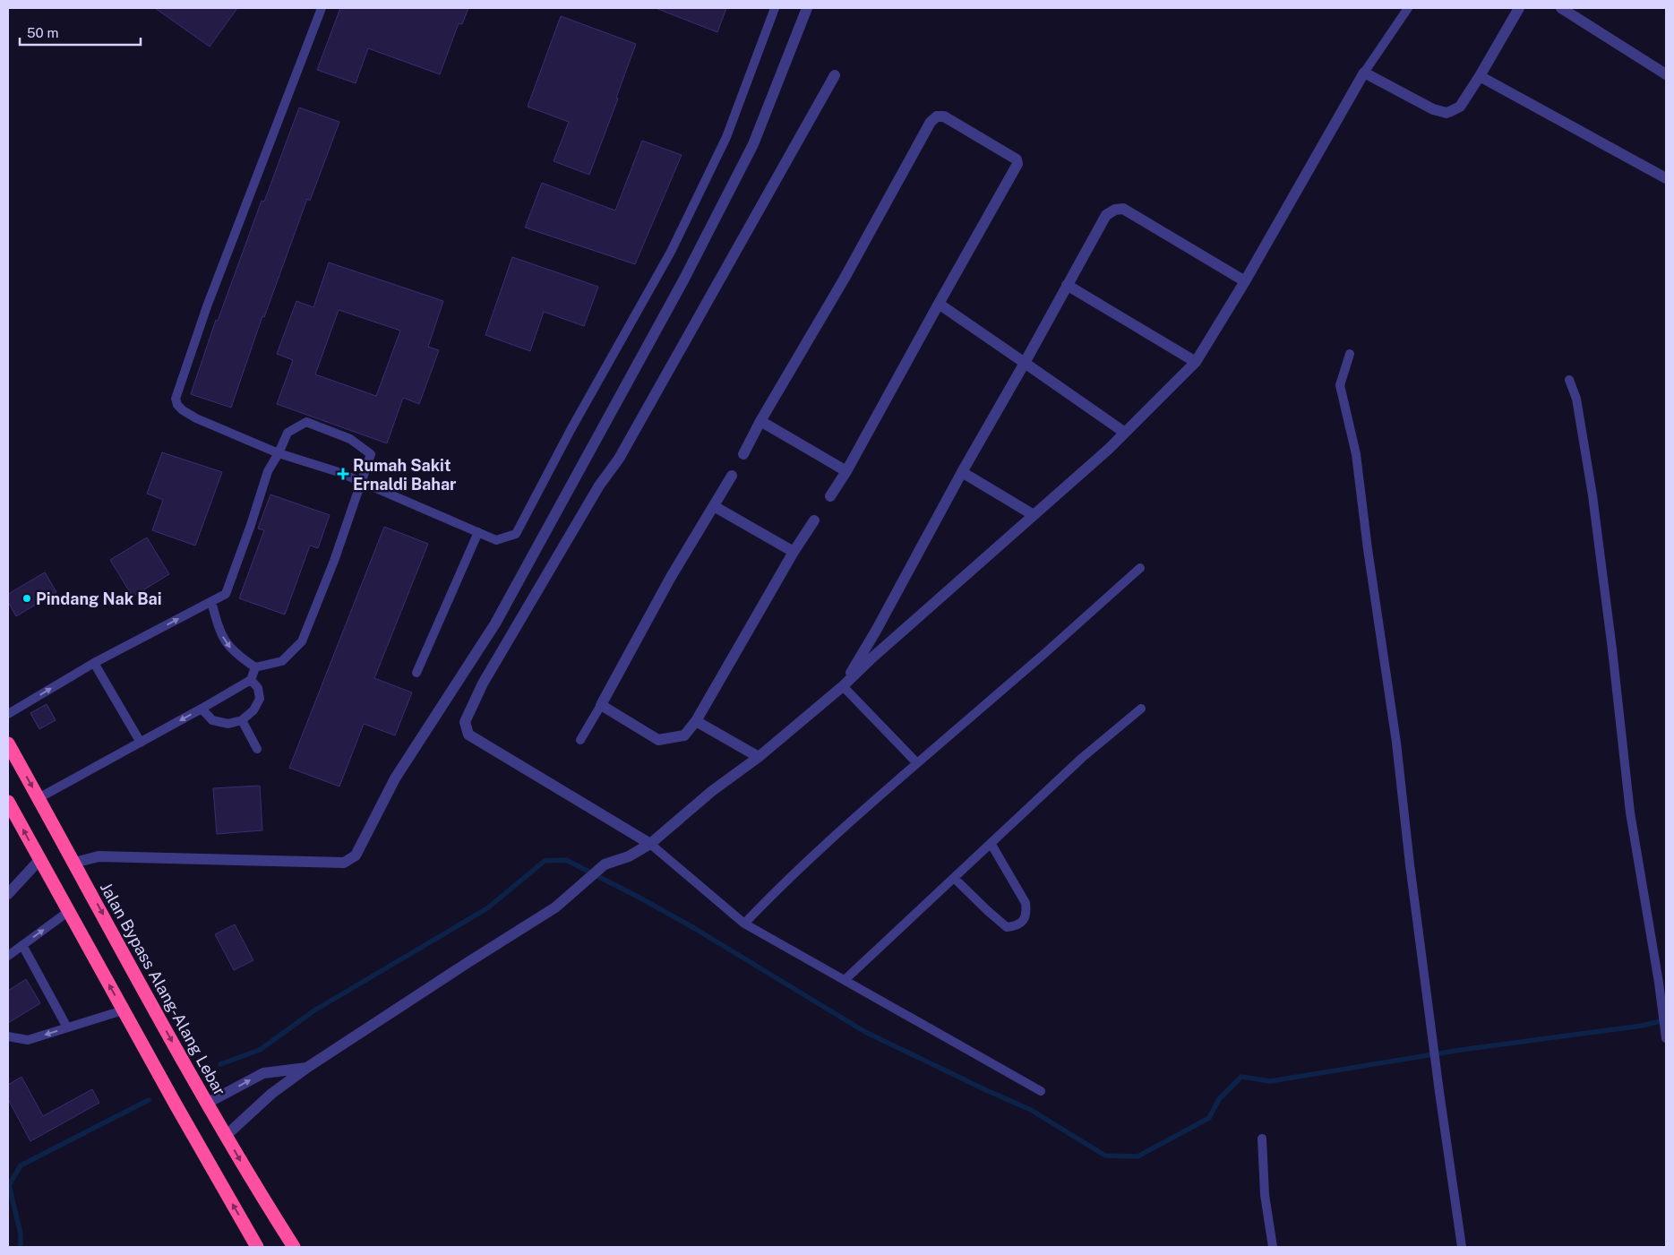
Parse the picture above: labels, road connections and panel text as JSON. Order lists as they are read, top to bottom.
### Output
{
  "streets": {
    "highway": ["Jalan Bypass Alang-Alang Lebar"]
  },
  "places": {
    "health": ["Rumah Sakit Ernaldi Bahar"],
    "other": ["Pindang Nak Bai"]
  },
  "scale_bar": "50 m"
}
